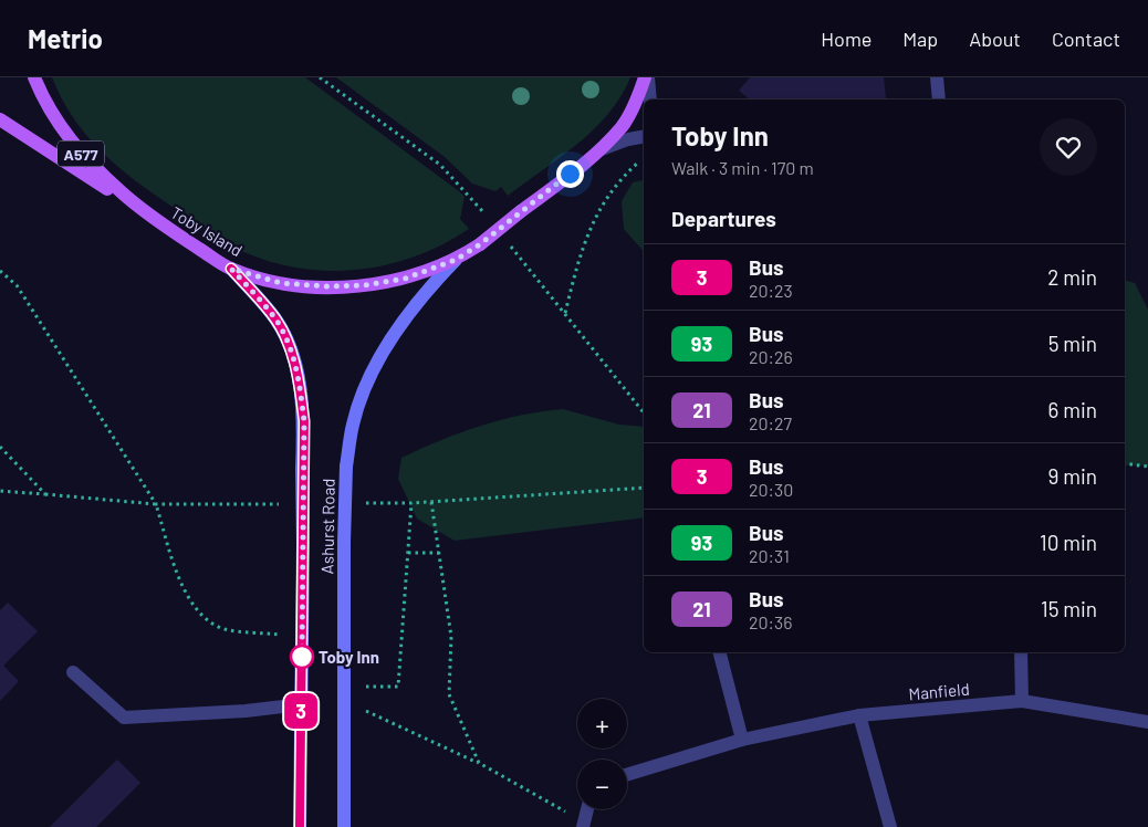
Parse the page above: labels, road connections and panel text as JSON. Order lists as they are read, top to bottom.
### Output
{
  "streets": {
    "main road": ["A577", "Toby Island"],
    "street": ["Ashurst Road", "Manfield"]
  },
  "crossings": [
    ["A577", "Toby Island"],
    ["Toby Island", "Ashurst Road"]
  ],
  "places": ["Toby Inn"],
  "lines": ["bus line 3"],
  "page": {
    "header": "Metrio",
    "nav": [
      "Home",
      "Map",
      "About",
      "Contact"
    ],
    "on_map": "3",
    "heading": [
      ["Toby Inn", "Walk · 3 min · 170 m"],
      "Departures"
    ],
    "list": [
      {
        "mark": "3",
        "name": "Bus",
        "note": "20:23",
        "value": "2 min"
      },
      {
        "mark": "93",
        "name": "Bus",
        "note": "20:26",
        "value": "5 min"
      },
      {
        "mark": "21",
        "name": "Bus",
        "note": "20:27",
        "value": "6 min"
      },
      {
        "mark": "3",
        "name": "Bus",
        "note": "20:30",
        "value": "9 min"
      },
      {
        "mark": "93",
        "name": "Bus",
        "note": "20:31",
        "value": "10 min"
      },
      {
        "mark": "21",
        "name": "Bus",
        "note": "20:36",
        "value": "15 min"
      }
    ],
    "map_buttons": ["+", "−"]
  }
}
